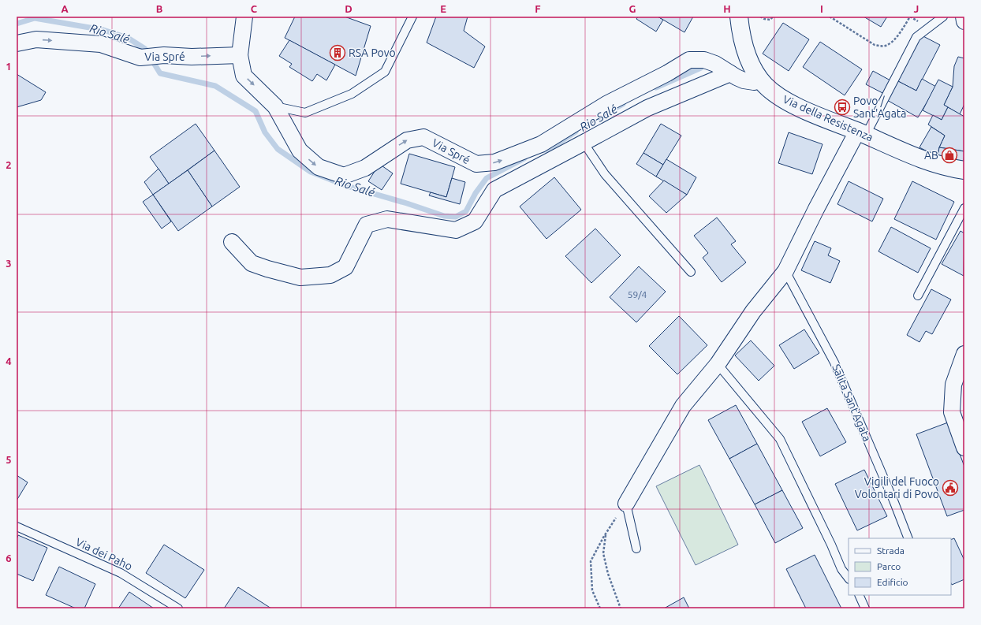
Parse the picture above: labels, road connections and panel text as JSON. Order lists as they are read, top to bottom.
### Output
{
  "streets": {
    "street": ["Via Spré", "Via della Resistenza"],
    "lane": ["Salita Sant'Agata", "Via dei Paho"]
  },
  "crossings": [
    ["Via Spré", "Via della Resistenza"]
  ],
  "one_way": ["Via Spré"],
  "water": ["Rio Salé"],
  "places": {
    "building": ["RSA Povo"],
    "bus stop": ["Povo / Sant'Agata"],
    "shop": ["AB"],
    "public building": ["Vigili del Fuoco Volontari di Povo"]
  },
  "house_numbers": ["59/4"],
  "legend": ["Strada", "Parco", "Edificio"],
  "grid": {
    "columns": [
      "A",
      "B",
      "C",
      "D",
      "E",
      "F",
      "G",
      "H",
      "I",
      "J"
    ],
    "rows": [
      "1",
      "2",
      "3",
      "4",
      "5",
      "6"
    ]
  }
}
